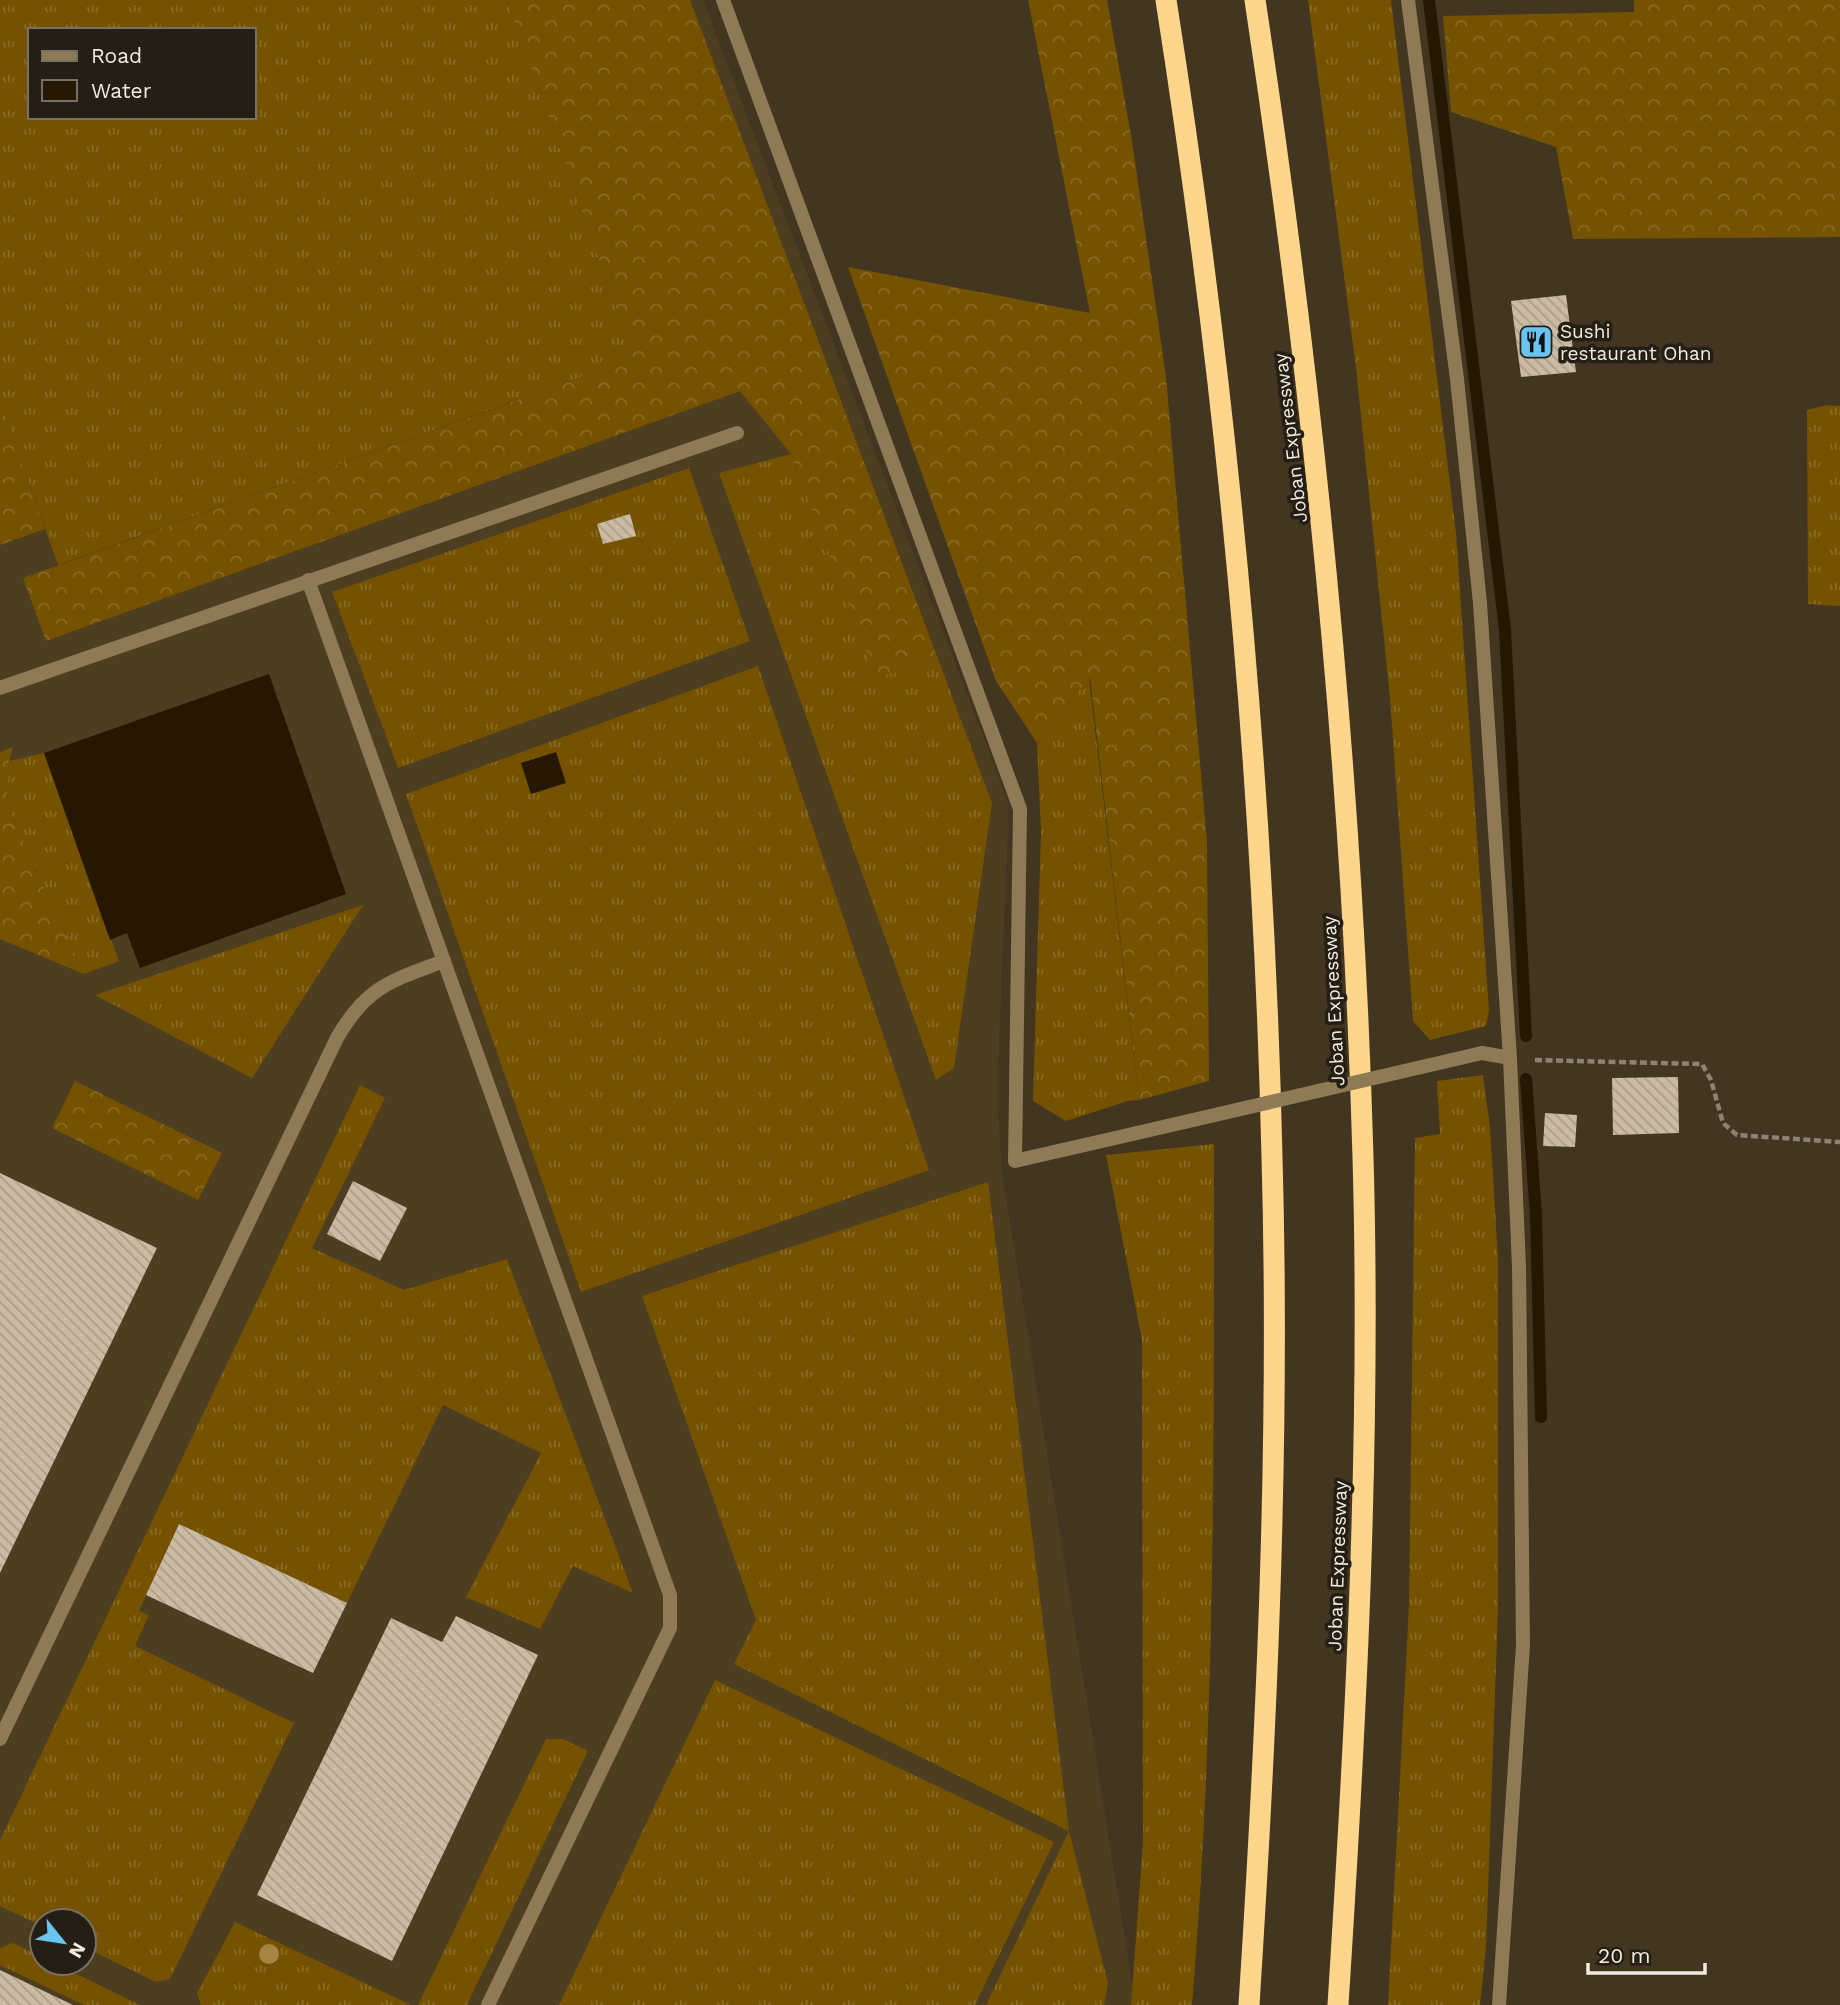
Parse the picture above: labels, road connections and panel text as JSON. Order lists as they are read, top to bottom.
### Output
{
  "streets": {
    "highway": ["Joban Expressway"]
  },
  "places": {
    "restaurant": ["Sushi restaurant Ohan"]
  },
  "legend": ["Road", "Water"],
  "scale_bar": "20 m",
  "north": "bottom right"
}
